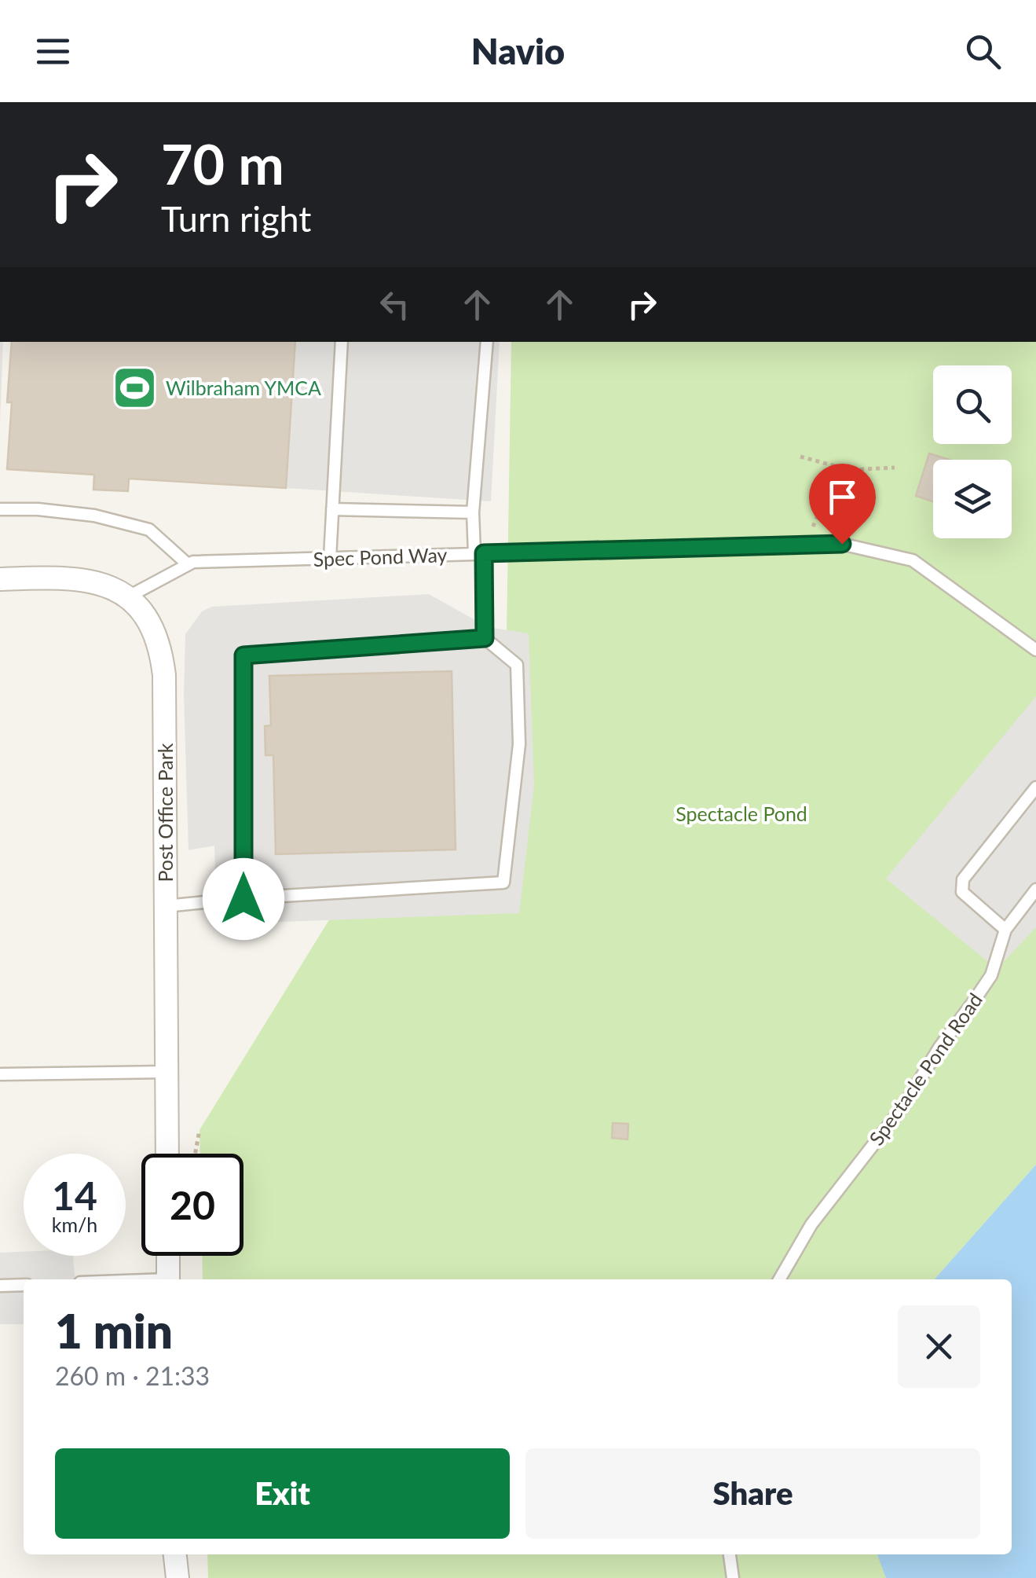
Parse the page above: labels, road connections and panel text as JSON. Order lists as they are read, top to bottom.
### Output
{
  "streets": {
    "street": ["Post Office Park"],
    "lane": ["Spec Pond Way", "Spectacle Pond Road"]
  },
  "crossings": [
    ["Spec Pond Way", "Post Office Park"]
  ],
  "parks": ["Spectacle Pond"],
  "places": {
    "sports": ["Wilbraham YMCA"]
  },
  "page": {
    "header": "Navio",
    "turn": ["70 m", "Turn right"],
    "speed": "14 km/h",
    "limit": "20",
    "heading": ["1 min", "260 m · 21:33"],
    "buttons": ["Exit", "Share"]
  }
}
